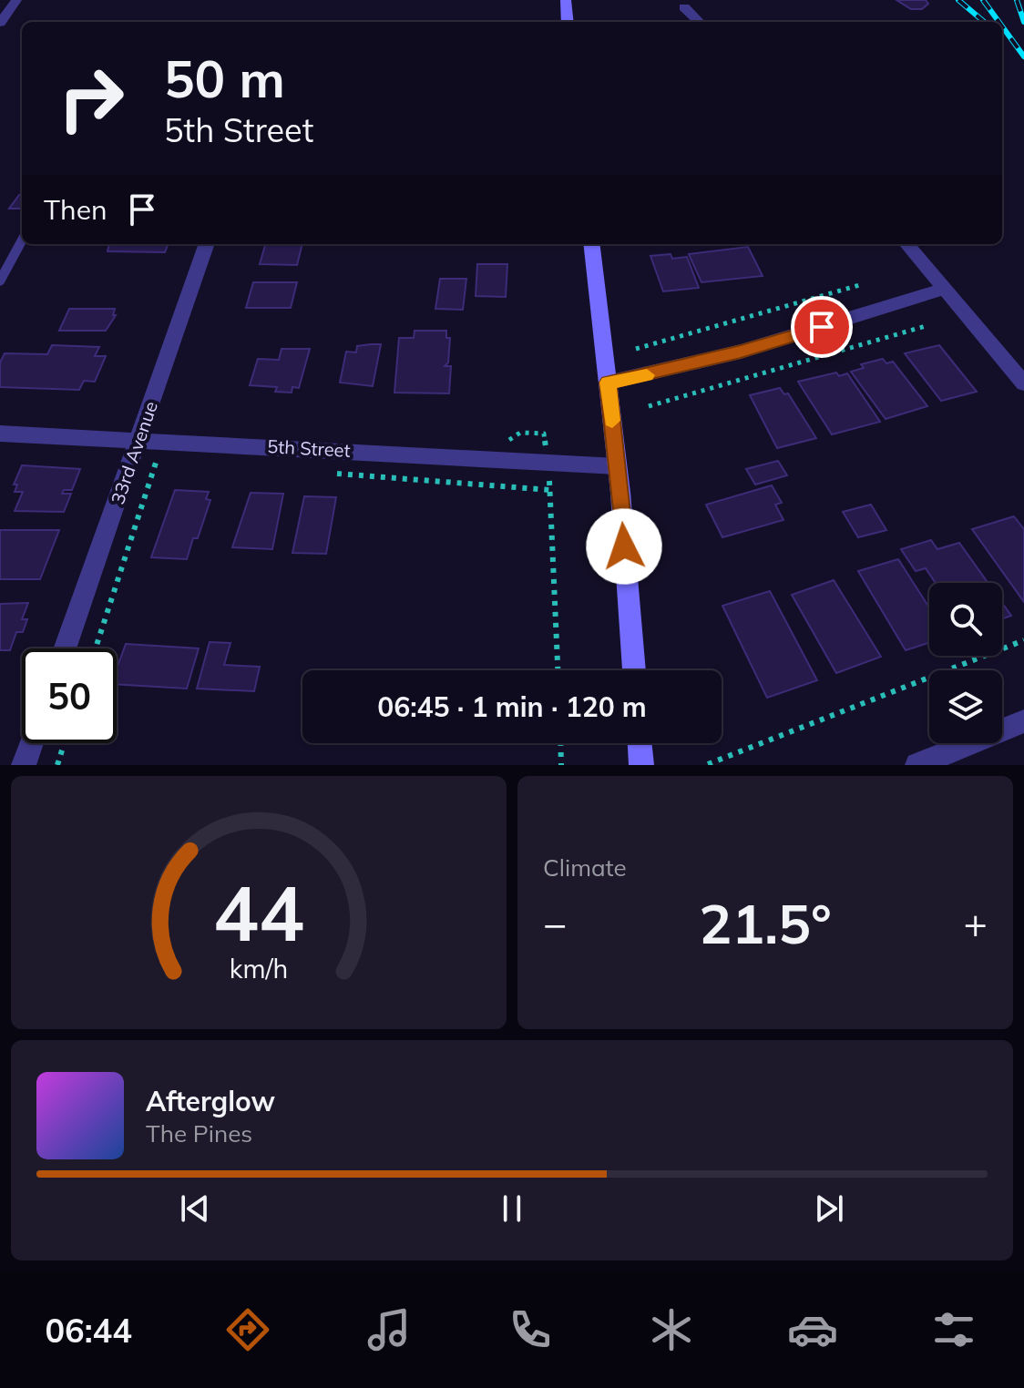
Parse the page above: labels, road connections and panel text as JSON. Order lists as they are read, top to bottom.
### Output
{
  "streets": {
    "street": ["5th Street", "33rd Avenue"]
  },
  "crossings": [
    ["5th Street", "33rd Avenue"]
  ],
  "page": {
    "turn": ["50 m", "5th Street"],
    "then": "Then",
    "limit": "50",
    "trip": "06:45 · 1 min · 120 m",
    "tile": "Climate",
    "heat": ["−", "21.5°", "+"],
    "song": ["Afterglow", "The Pines"],
    "tabs": "06:44",
    "gauge": ["44", "km/h"]
  }
}
